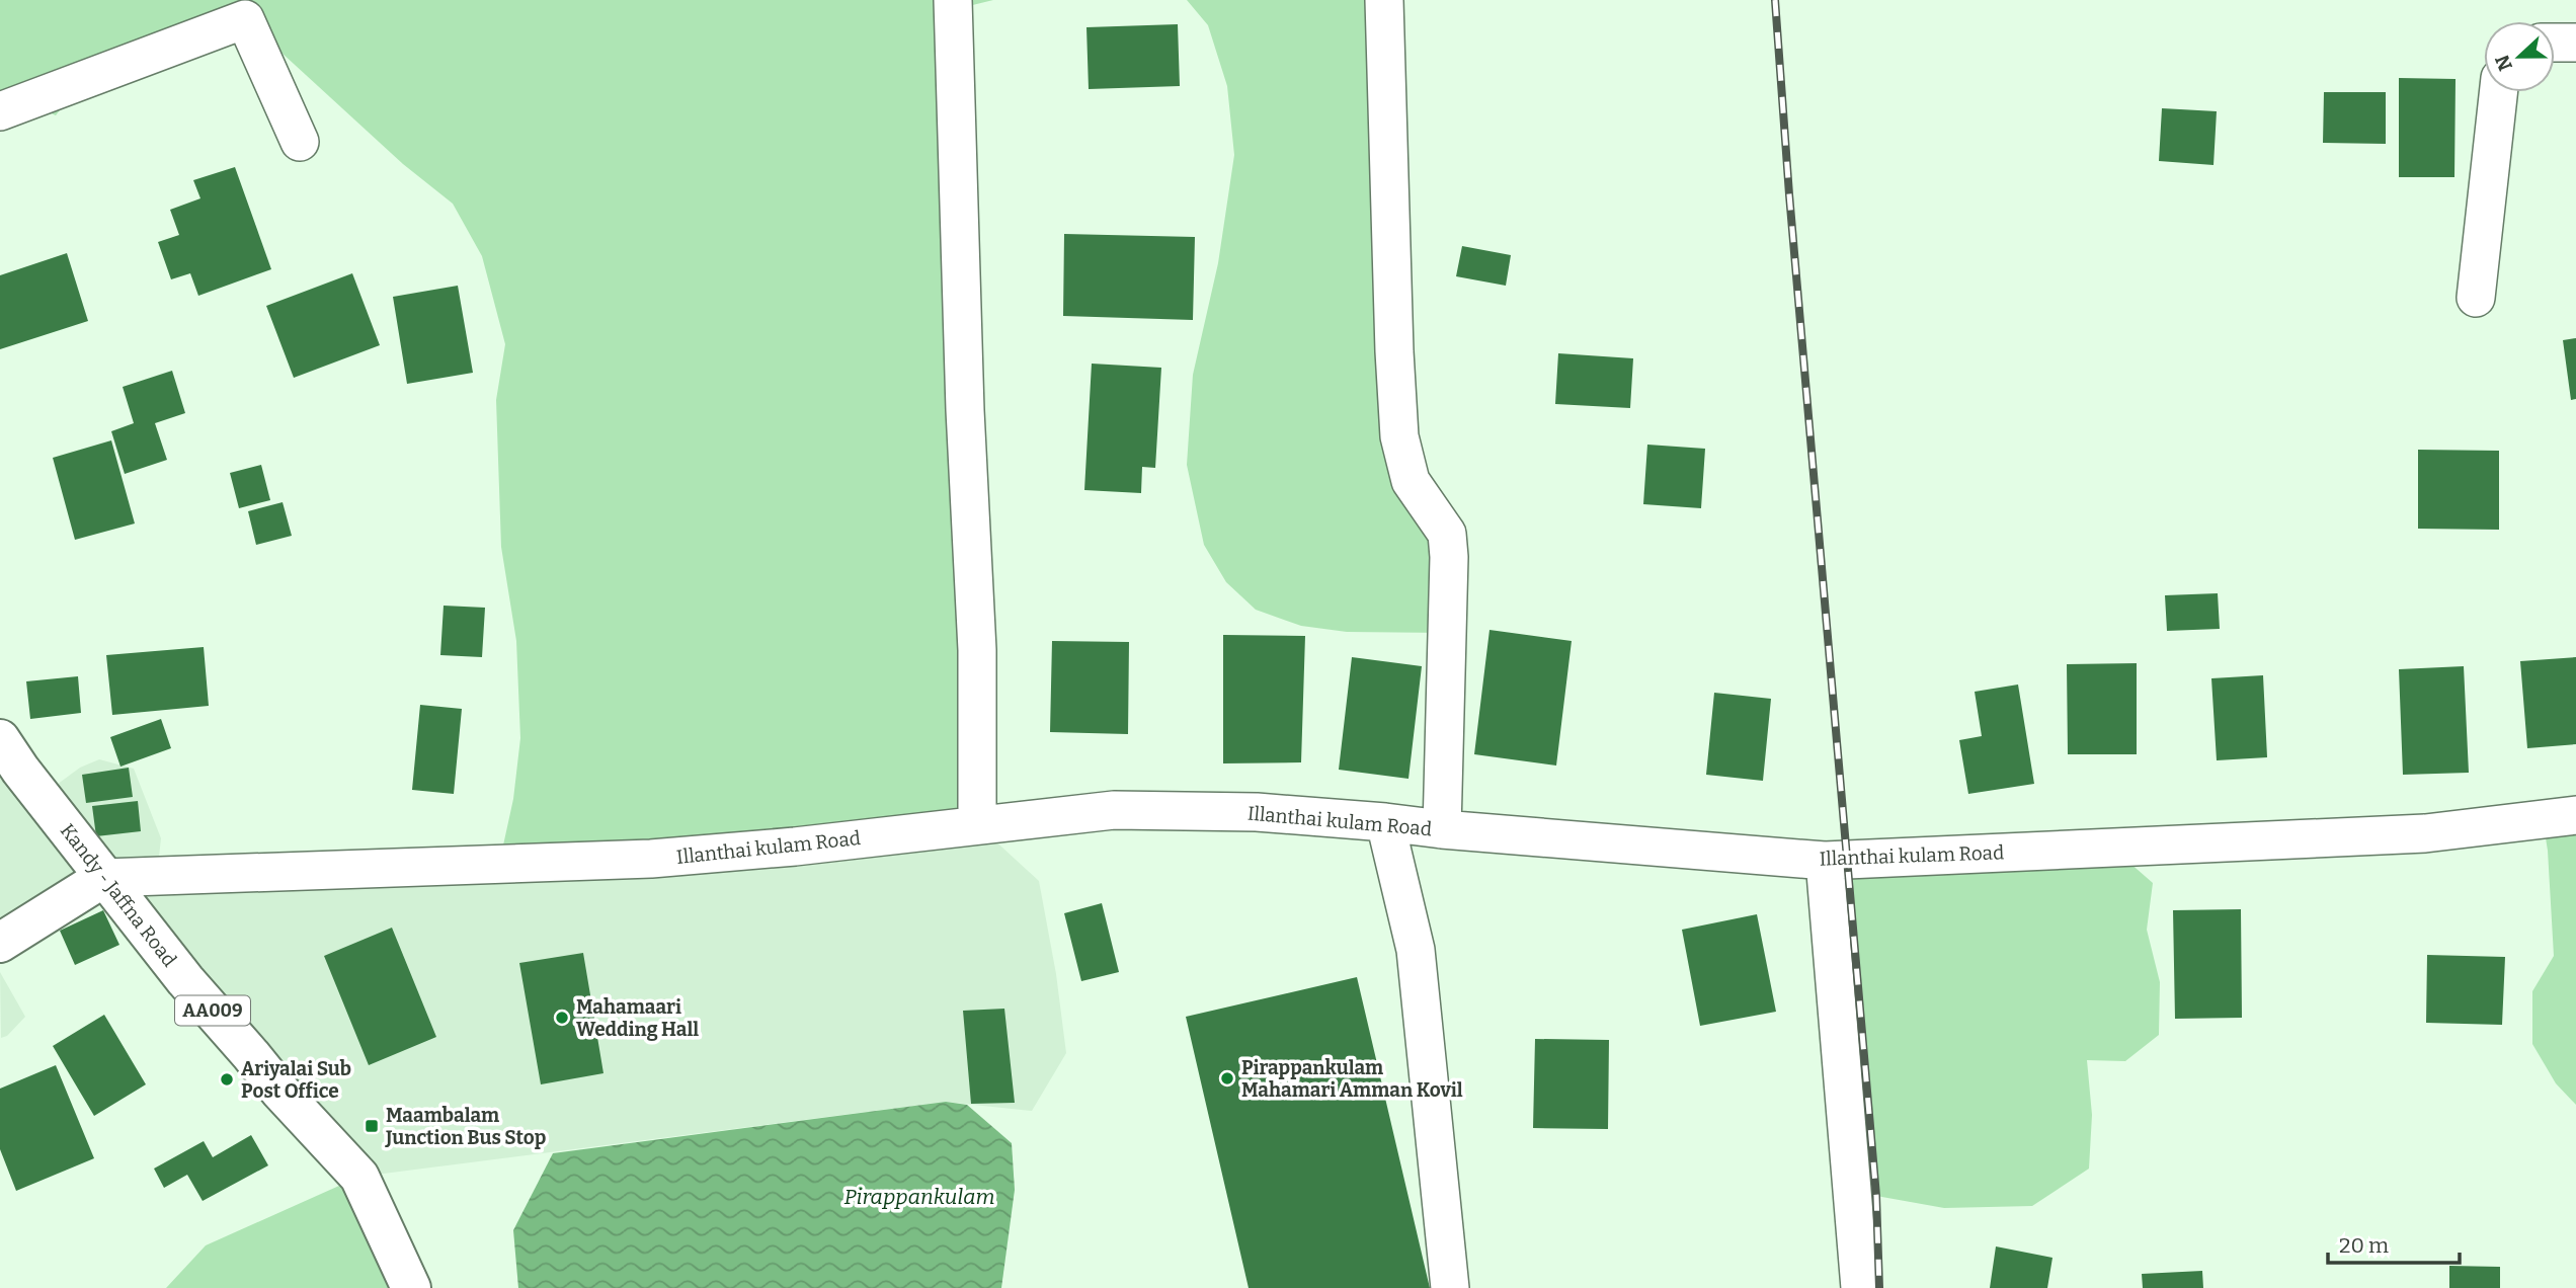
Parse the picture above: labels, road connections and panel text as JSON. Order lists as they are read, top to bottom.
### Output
{
  "streets": {
    "main road": ["Kandy - Jaffna Road", "AA009"],
    "street": ["Illanthai kulam Road"]
  },
  "crossings": [
    ["Illanthai kulam Road", "Kandy - Jaffna Road"]
  ],
  "water": ["Pirappankulam"],
  "places": {
    "other": ["Mahamaari Wedding Hall", "Pirappankulam Mahamari Amman Kovil", "Ariyalai Sub Post Office"],
    "transit": ["Maambalam Junction Bus Stop"]
  },
  "scale_bar": "20 m",
  "north": "left"
}
